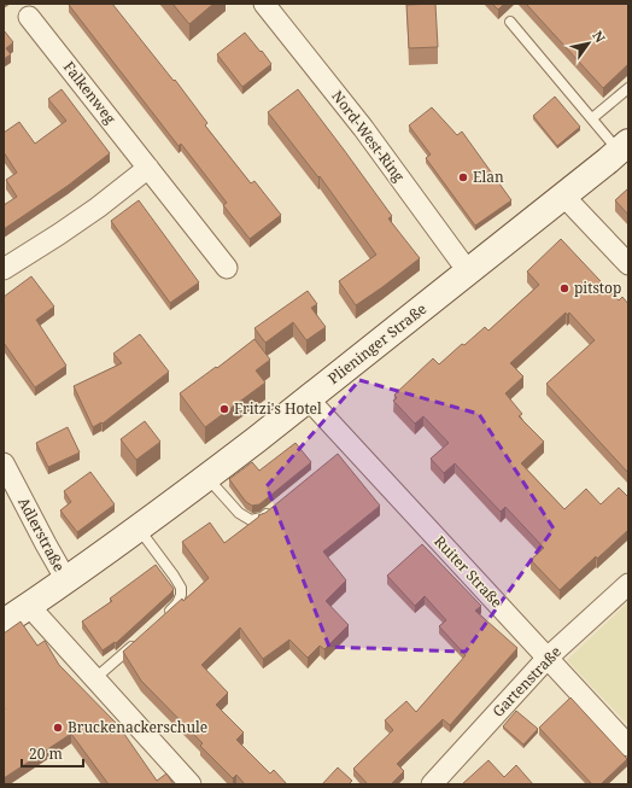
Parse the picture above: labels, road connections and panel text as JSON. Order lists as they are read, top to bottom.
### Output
{
  "streets": {
    "main road": ["Plieninger Straße"],
    "street": [
      "Falkenweg",
      "Nord-West-Ring",
      "Adlerstraße",
      "Ruiter Straße",
      "Gartenstraße"
    ]
  },
  "crossings": [
    ["Nord-West-Ring", "Plieninger Straße"],
    ["Plieninger Straße", "Adlerstraße"],
    ["Plieninger Straße", "Ruiter Straße"],
    ["Ruiter Straße", "Gartenstraße"]
  ],
  "places": [
    "Elan",
    "pitstop",
    "Fritzi's Hotel",
    "Bruckenackerschule"
  ],
  "scale_bar": "20 m",
  "north": "top right"
}
